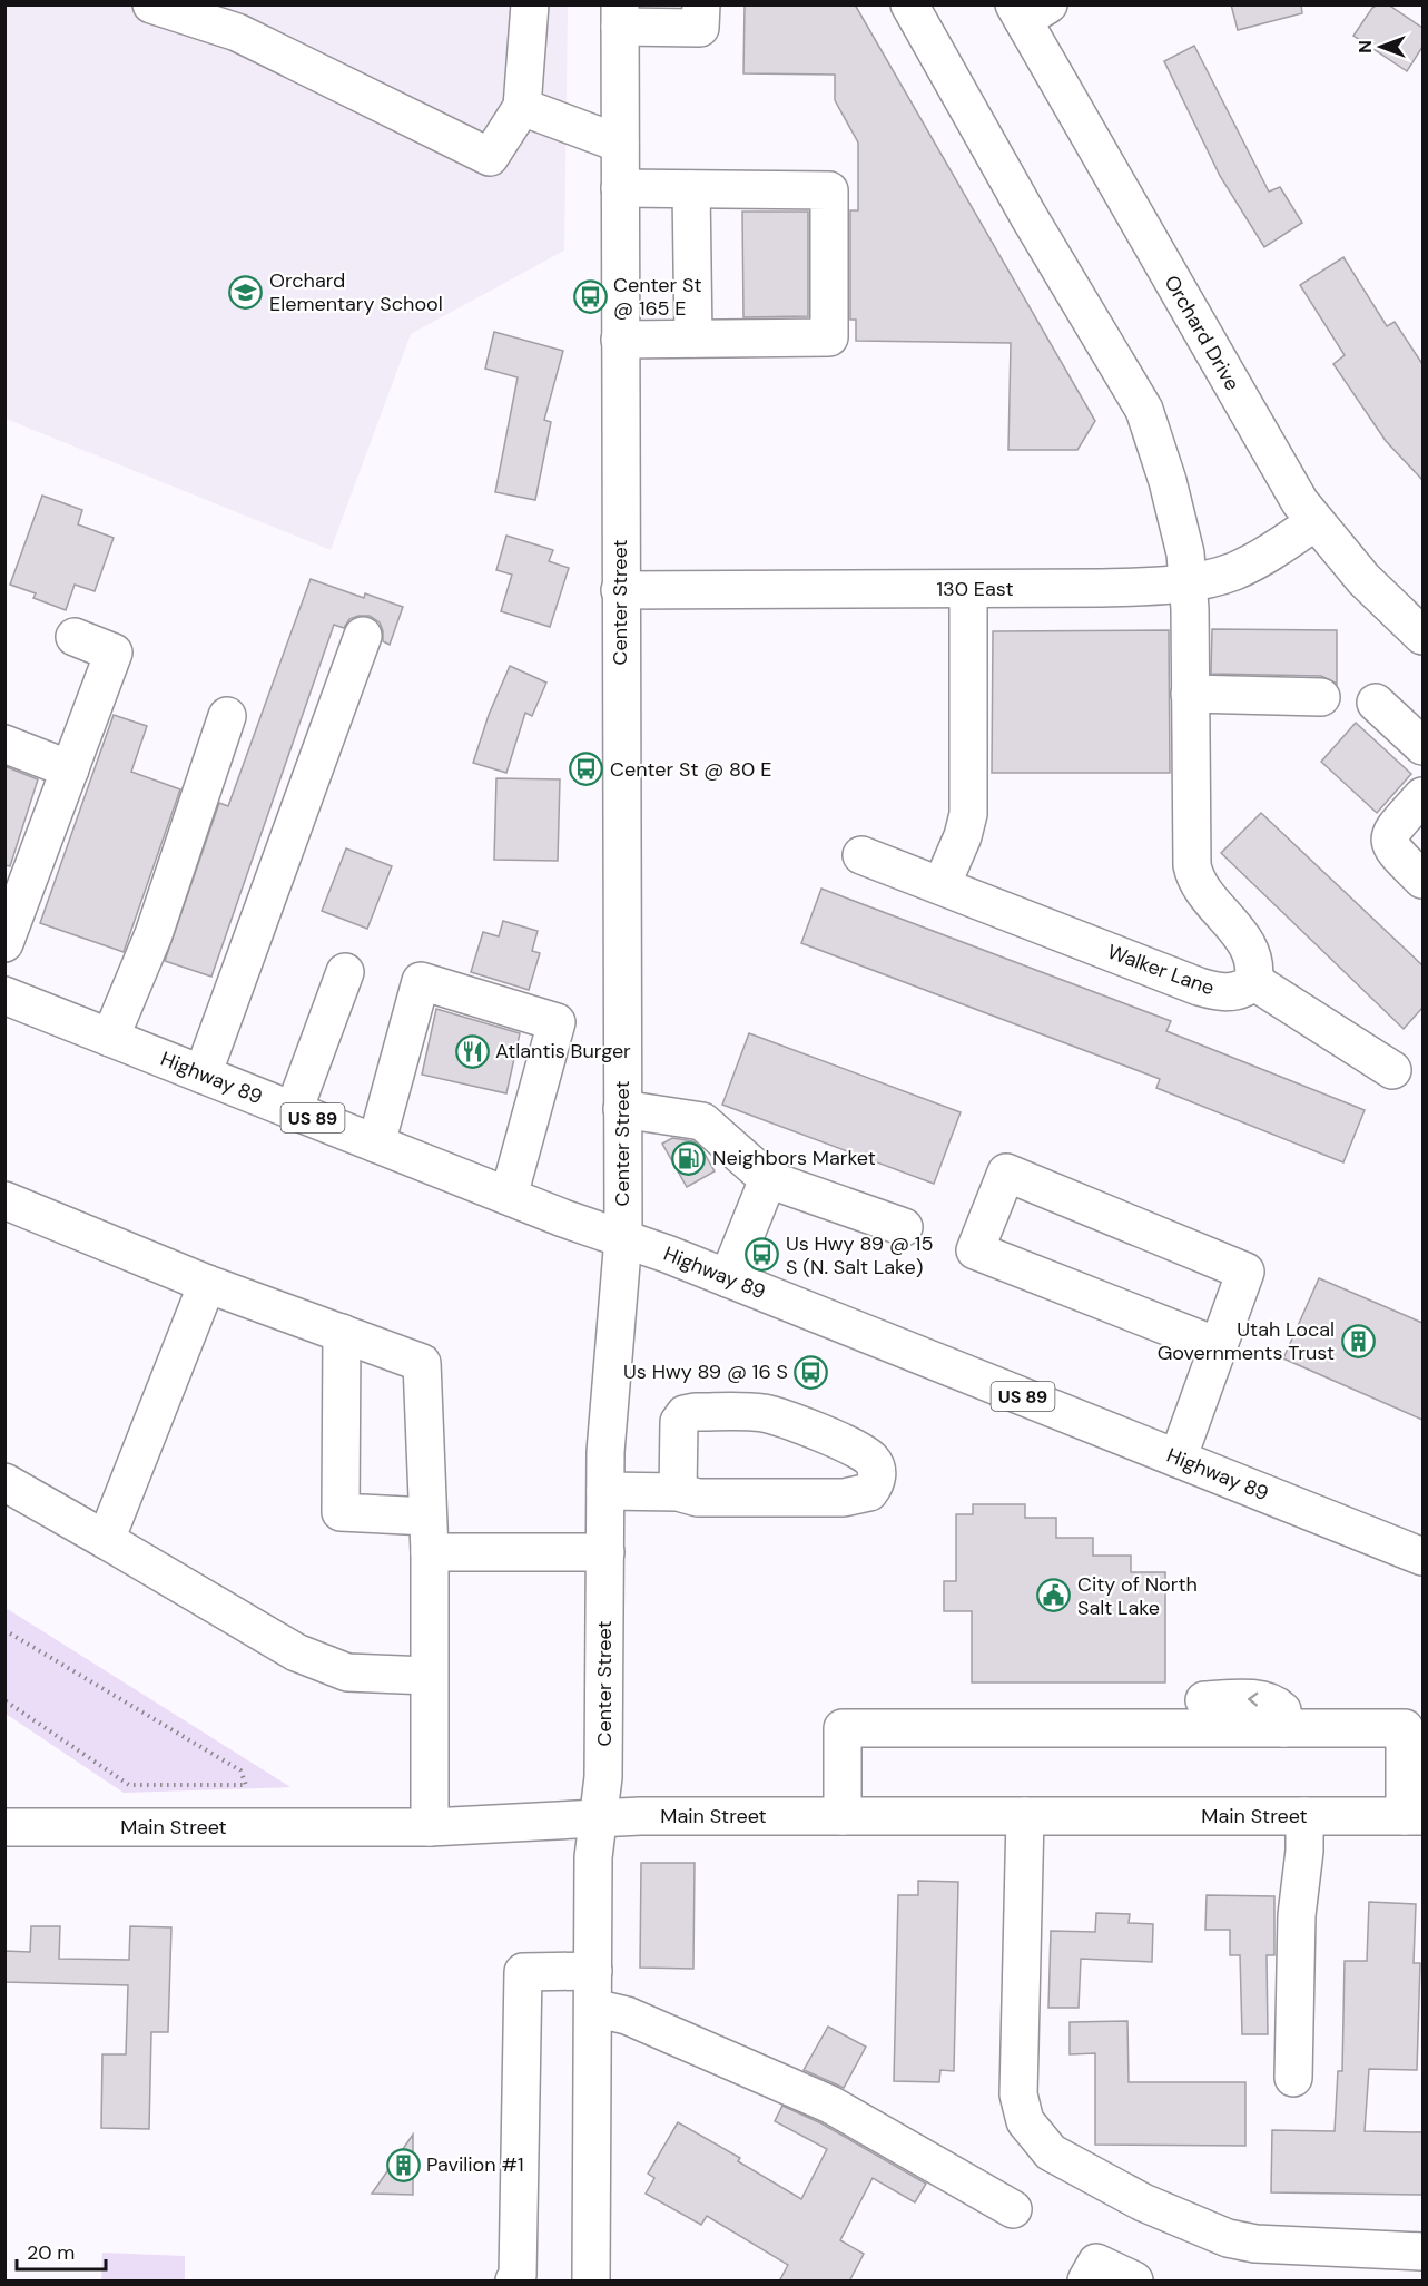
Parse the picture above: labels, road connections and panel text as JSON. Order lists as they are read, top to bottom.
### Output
{
  "streets": {
    "main road": [
      "Orchard Drive",
      "130 East",
      "Center Street",
      "Walker Lane",
      "Highway 89",
      "US 89",
      "Main Street"
    ]
  },
  "crossings": [
    ["Orchard Drive", "130 East"],
    ["130 East", "Center Street"],
    ["Center Street", "Highway 89"],
    ["Center Street", "Main Street"]
  ],
  "places": {
    "school or university": ["Orchard Elementary School"],
    "bus stop": [
      "Center St @ 165 E",
      "Center St @ 80 E",
      "Us Hwy 89 @ 15 S (N. Salt Lake)",
      "Us Hwy 89 @ 16 S"
    ],
    "restaurant": ["Atlantis Burger"],
    "fuel station": ["Neighbors Market"],
    "building": ["Utah Local Governments Trust", "Pavilion #1"],
    "public building": ["City of North Salt Lake"]
  },
  "scale_bar": "20 m",
  "north": "left"
}
